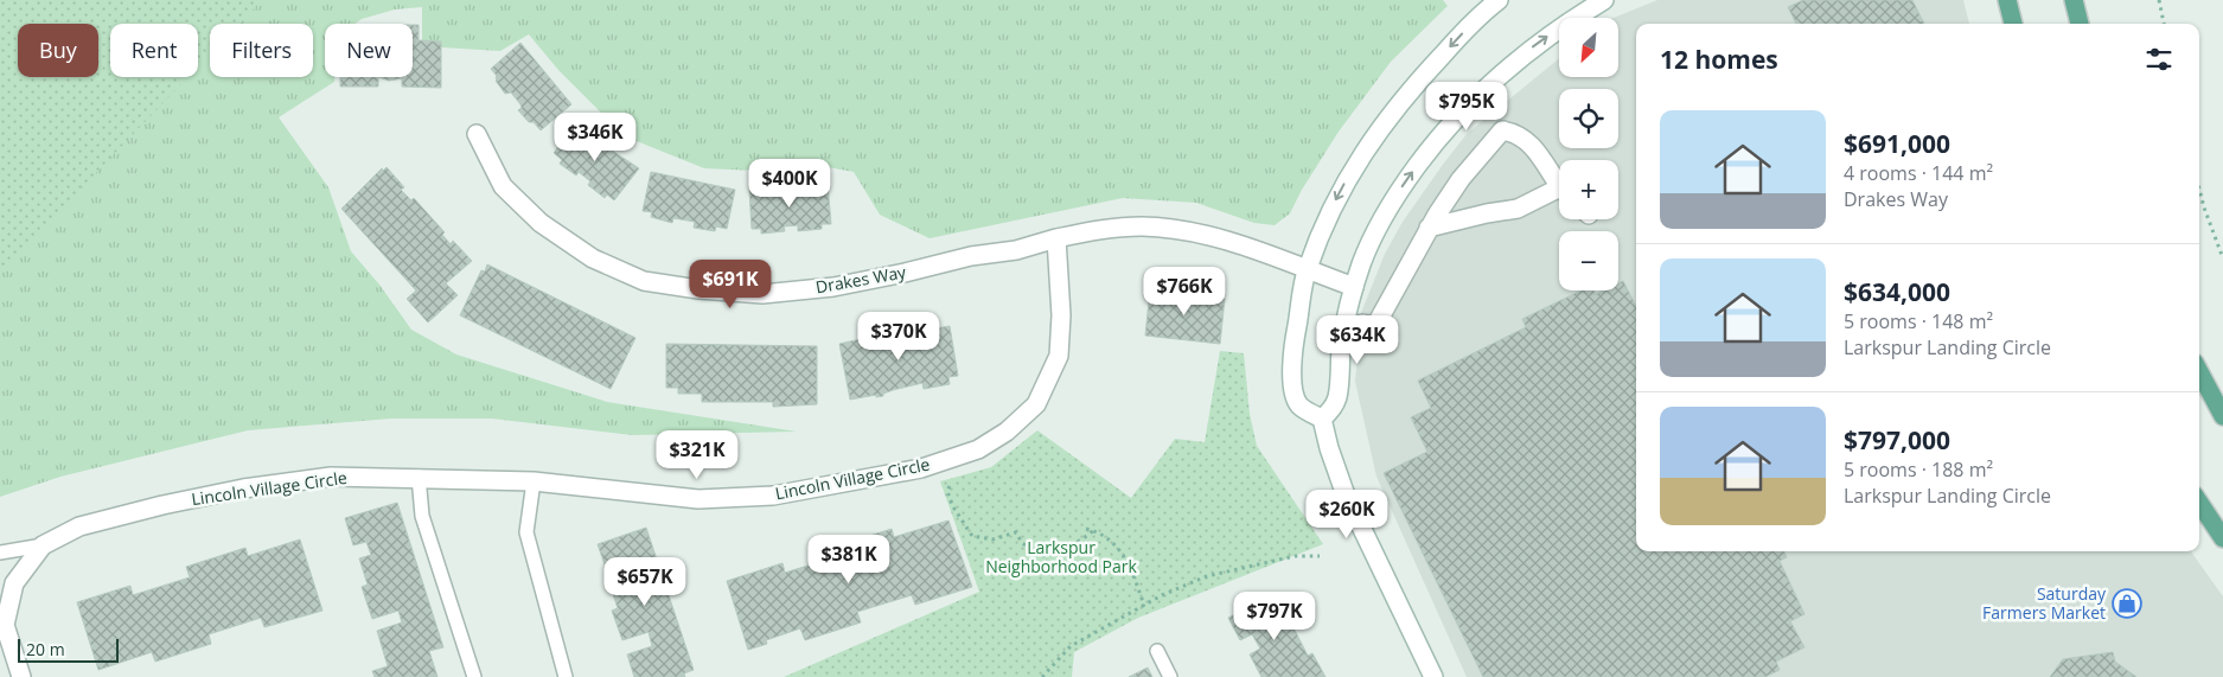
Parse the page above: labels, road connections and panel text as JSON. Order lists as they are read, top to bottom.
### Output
{
  "streets": {
    "street": ["Drakes Way", "Lincoln Village Circle"]
  },
  "crossings": [
    ["Drakes Way", "Lincoln Village Circle"]
  ],
  "parks": ["Larkspur Neighborhood Park"],
  "places": {
    "shop": ["Saturday Farmers Market"]
  },
  "scale_bar": "20 m",
  "north": "bottom left",
  "page": {
    "map_buttons": ["+", "−"],
    "chip": [
      "Buy",
      "Rent",
      "Filters",
      "New"
    ],
    "heading": "12 homes",
    "price": [
      "$795K",
      "$346K",
      "$400K",
      "$691K",
      "$766K",
      "$370K",
      "$634K",
      "$321K",
      "$260K",
      "$381K",
      "$657K",
      "$797K"
    ],
    "list": [
      {
        "name": "$691,000",
        "note": "4 rooms · 144 m² · Drakes Way"
      },
      {
        "name": "$634,000",
        "note": "5 rooms · 148 m² · Larkspur Landing Circle"
      },
      {
        "name": "$797,000",
        "note": "5 rooms · 188 m² · Larkspur Landing Circle"
      }
    ],
    "scale": "20 m"
  }
}
